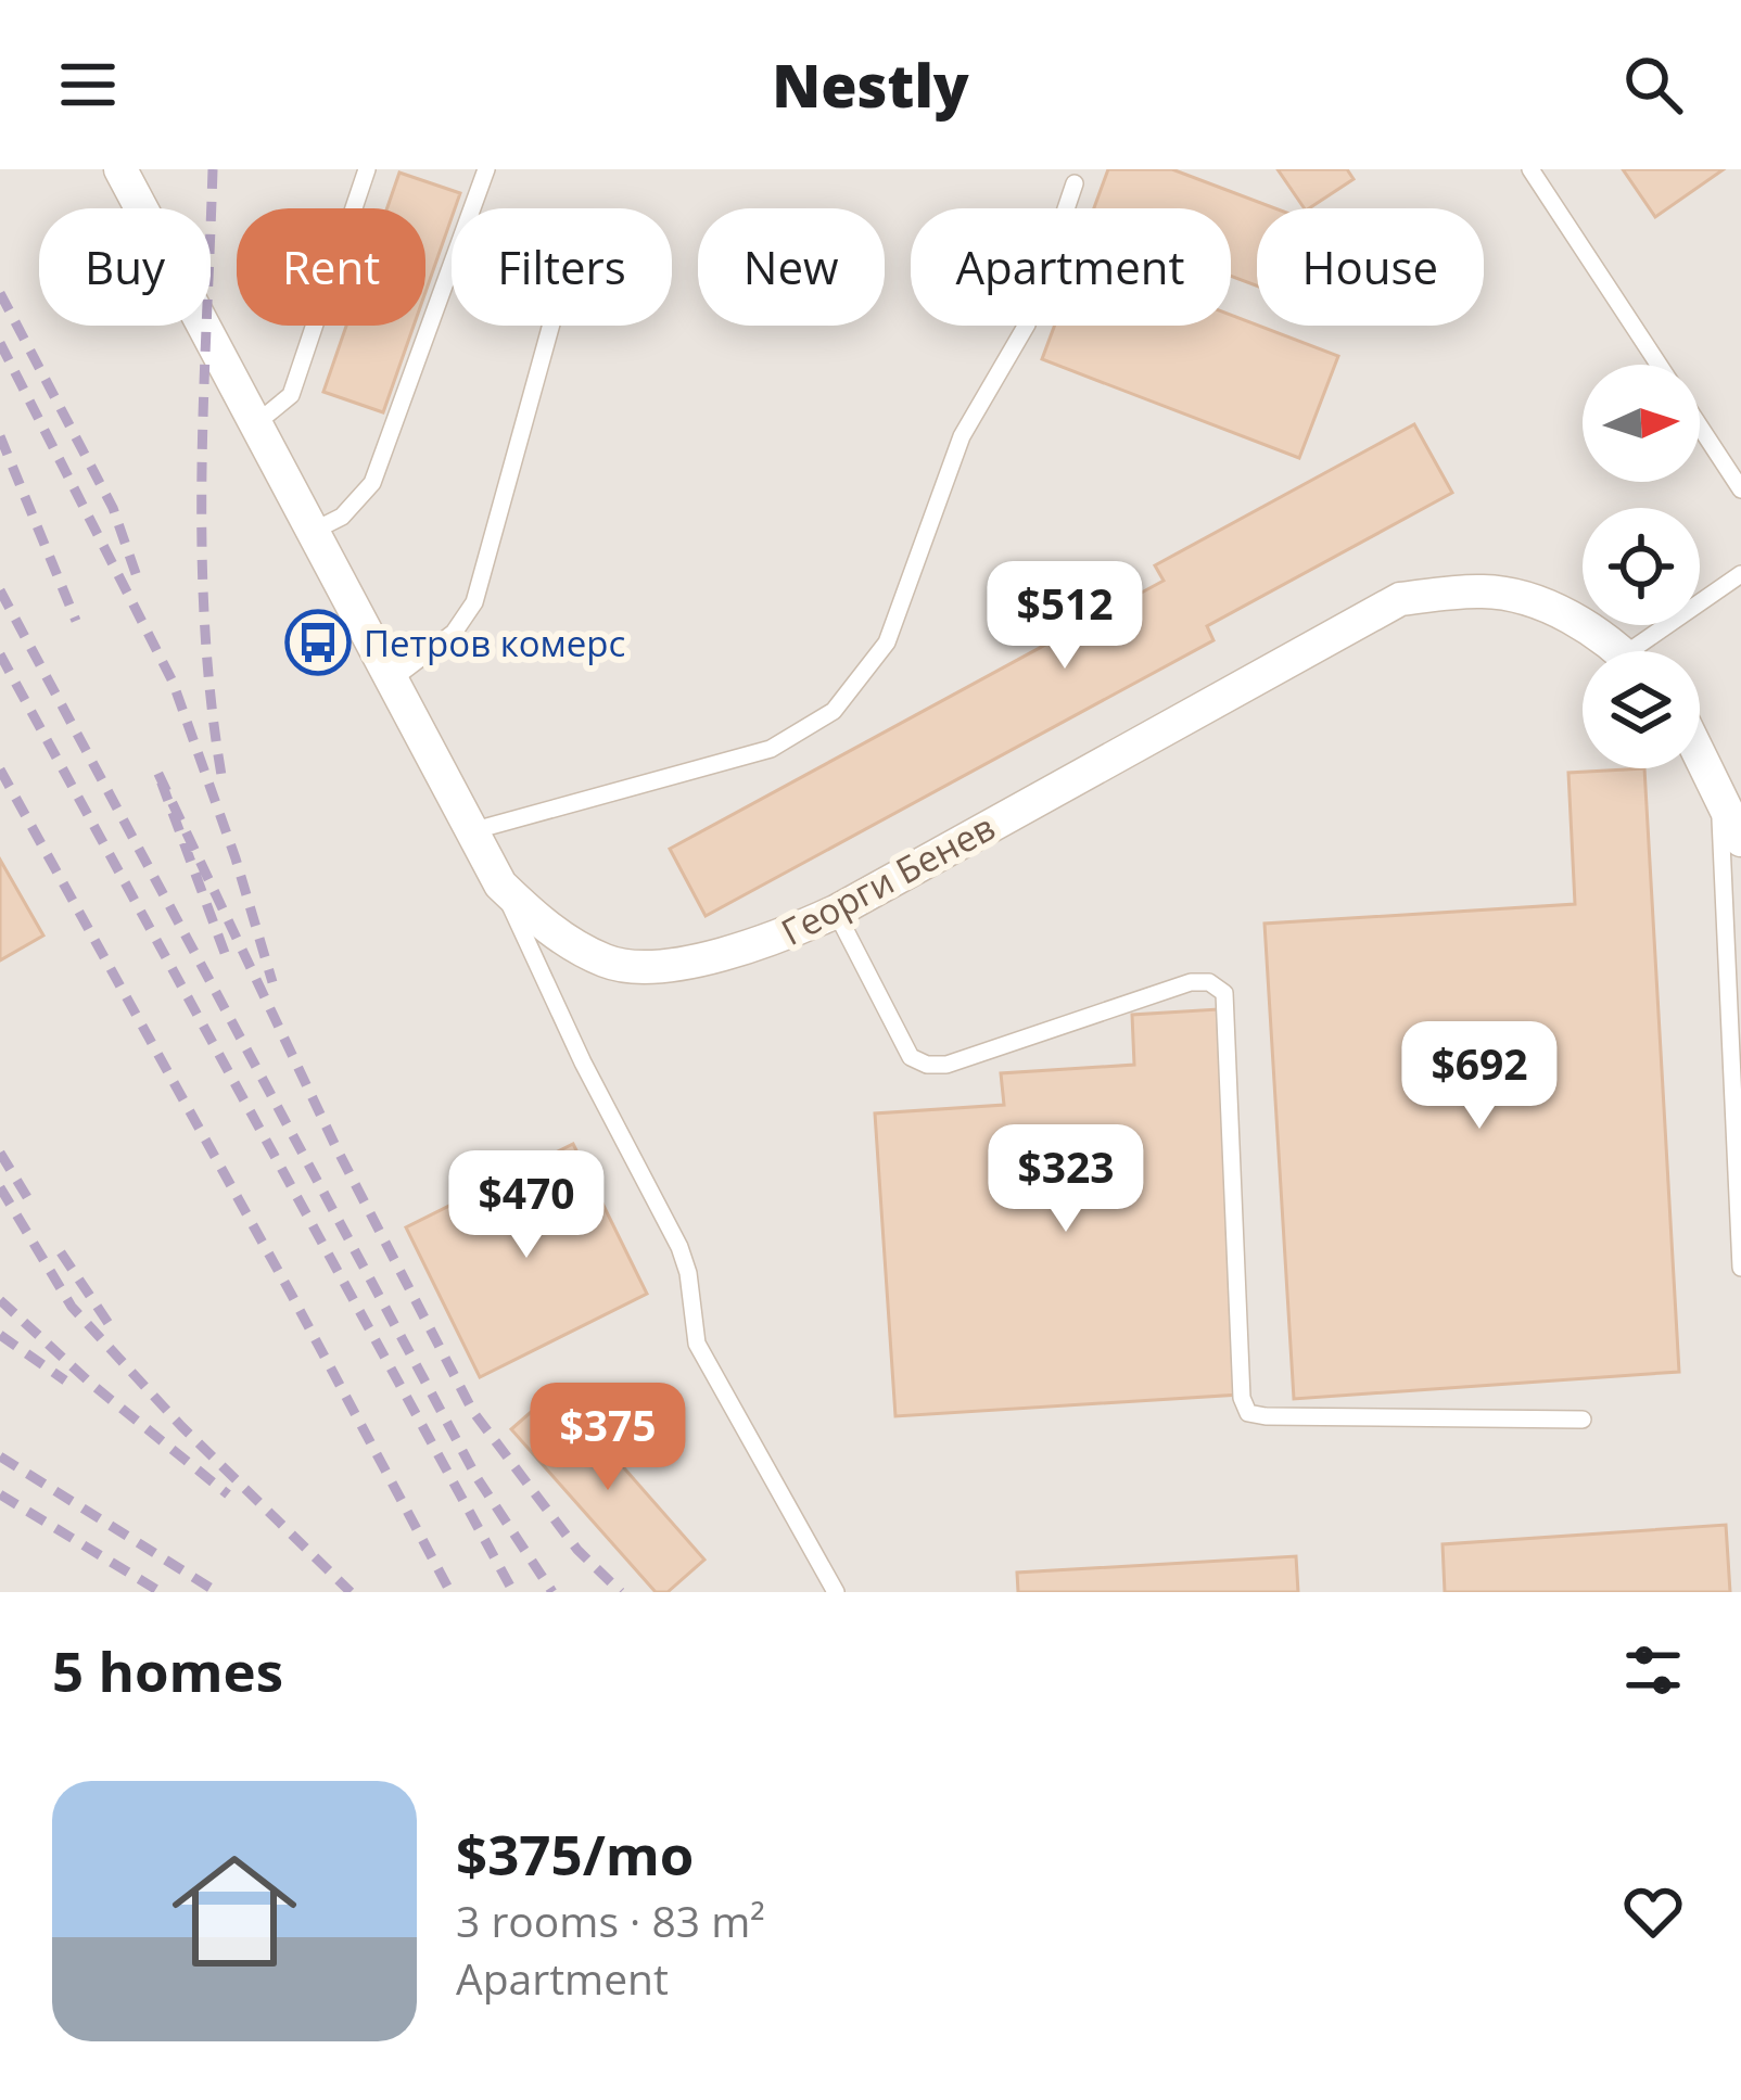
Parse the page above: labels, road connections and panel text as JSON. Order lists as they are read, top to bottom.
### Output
{
  "streets": {
    "street": ["Георги Бенев"]
  },
  "places": {
    "bus stop": ["Петров комерс"]
  },
  "north": "right",
  "page": {
    "header": "Nestly",
    "chip": [
      "Buy",
      "Rent",
      "Filters",
      "New",
      "Apartment",
      "House"
    ],
    "price": [
      "$512",
      "$692",
      "$323",
      "$470",
      "$375"
    ],
    "heading": "5 homes",
    "list": [
      {
        "name": "$375/mo",
        "note": "3 rooms · 83 m² · Apartment"
      }
    ]
  }
}
